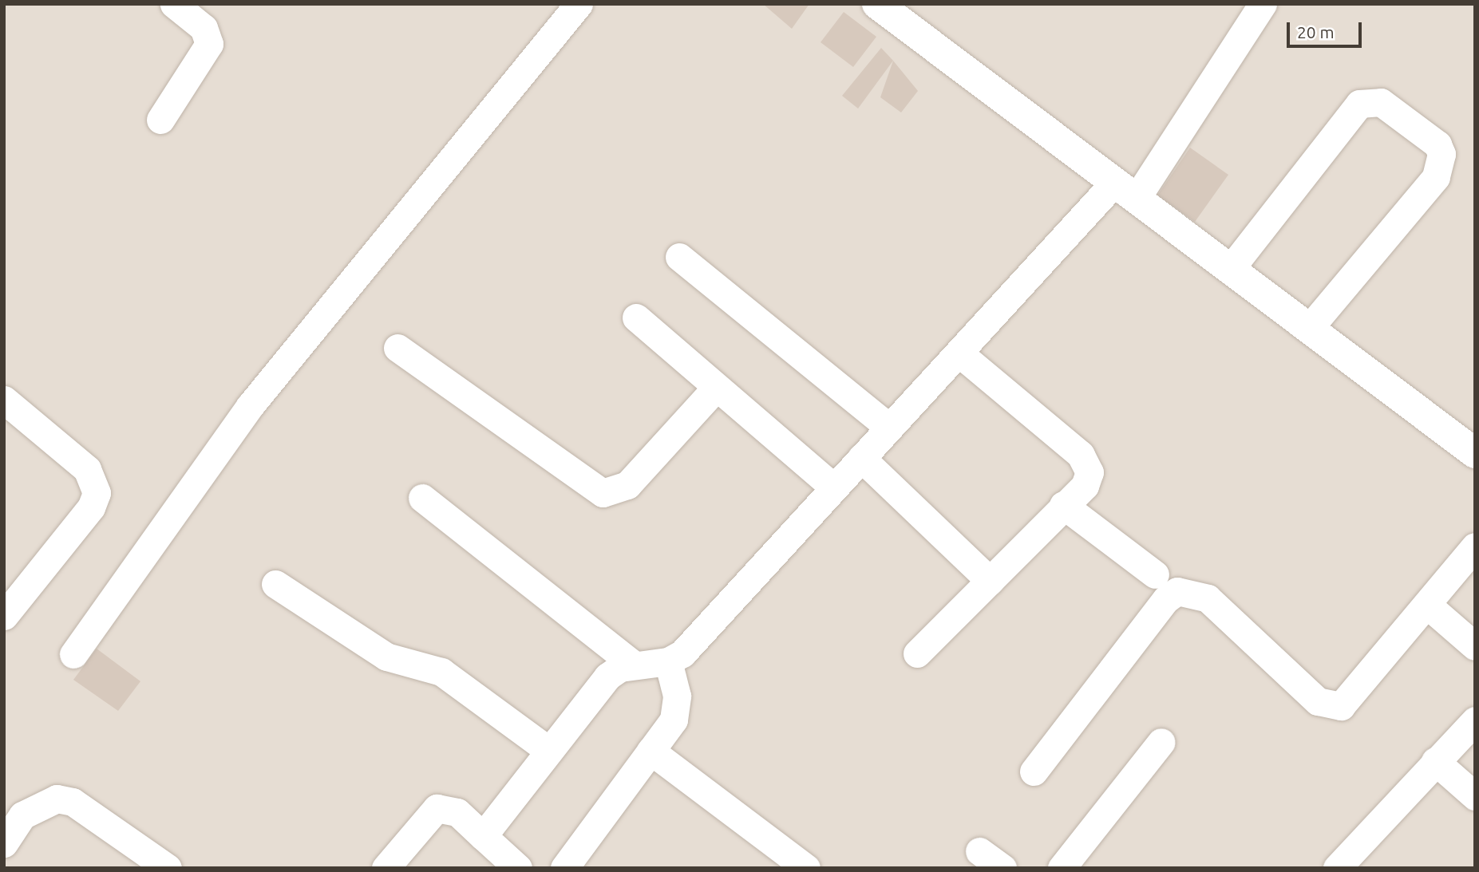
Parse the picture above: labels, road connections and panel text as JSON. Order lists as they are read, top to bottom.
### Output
{
  "scale_bar": "20 m"
}
